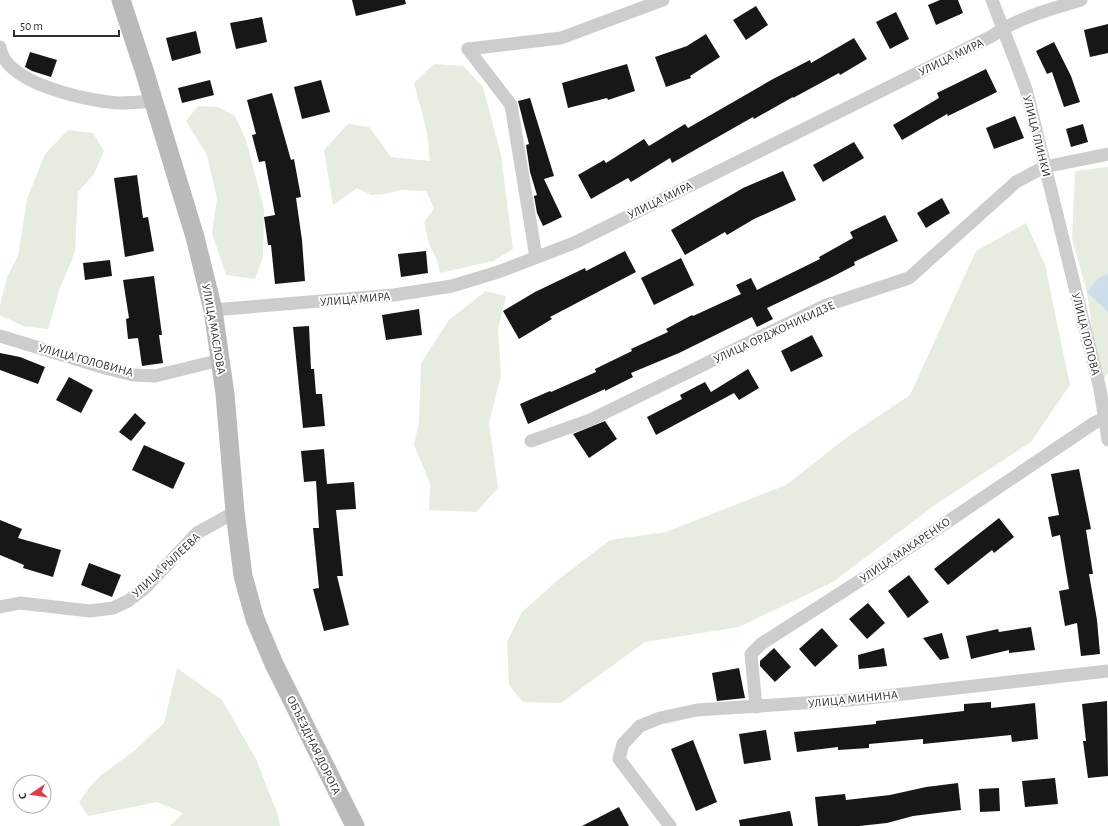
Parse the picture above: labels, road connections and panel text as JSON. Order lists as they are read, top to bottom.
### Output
{
  "streets": {
    "main road": ["УЛИЦА МАСЛОВА", "ОБЪЕЗДНАЯ ДОРОГА"],
    "street": [
      "УЛИЦА МИРА",
      "УЛИЦА ГЛИНКИ",
      "УЛИЦА ОРДЖОНИКИДЗЕ",
      "УЛИЦА ПОПОВА",
      "УЛИЦА ГОЛОВИНА",
      "УЛИЦА МАКАРЕНКО",
      "УЛИЦА РЫЛЕЕВА",
      "УЛИЦА МИНИНА"
    ]
  },
  "crossings": [
    ["УЛИЦА МИРА", "УЛИЦА ГЛИНКИ"],
    ["УЛИЦА МИРА", "УЛИЦА МАСЛОВА"],
    ["УЛИЦА ГЛИНКИ", "УЛИЦА ОРДЖОНИКИДЗЕ"],
    ["УЛИЦА ГЛИНКИ", "УЛИЦА ПОПОВА"],
    ["УЛИЦА МАСЛОВА", "УЛИЦА ГОЛОВИНА"],
    ["УЛИЦА МАСЛОВА", "УЛИЦА РЫЛЕЕВА"],
    ["УЛИЦА МАСЛОВА", "ОБЪЕЗДНАЯ ДОРОГА"],
    ["УЛИЦА ПОПОВА", "УЛИЦА МАКАРЕНКО"],
    ["УЛИЦА МАКАРЕНКО", "УЛИЦА МИНИНА"]
  ],
  "scale_bar": "50 m",
  "north": "left"
}
